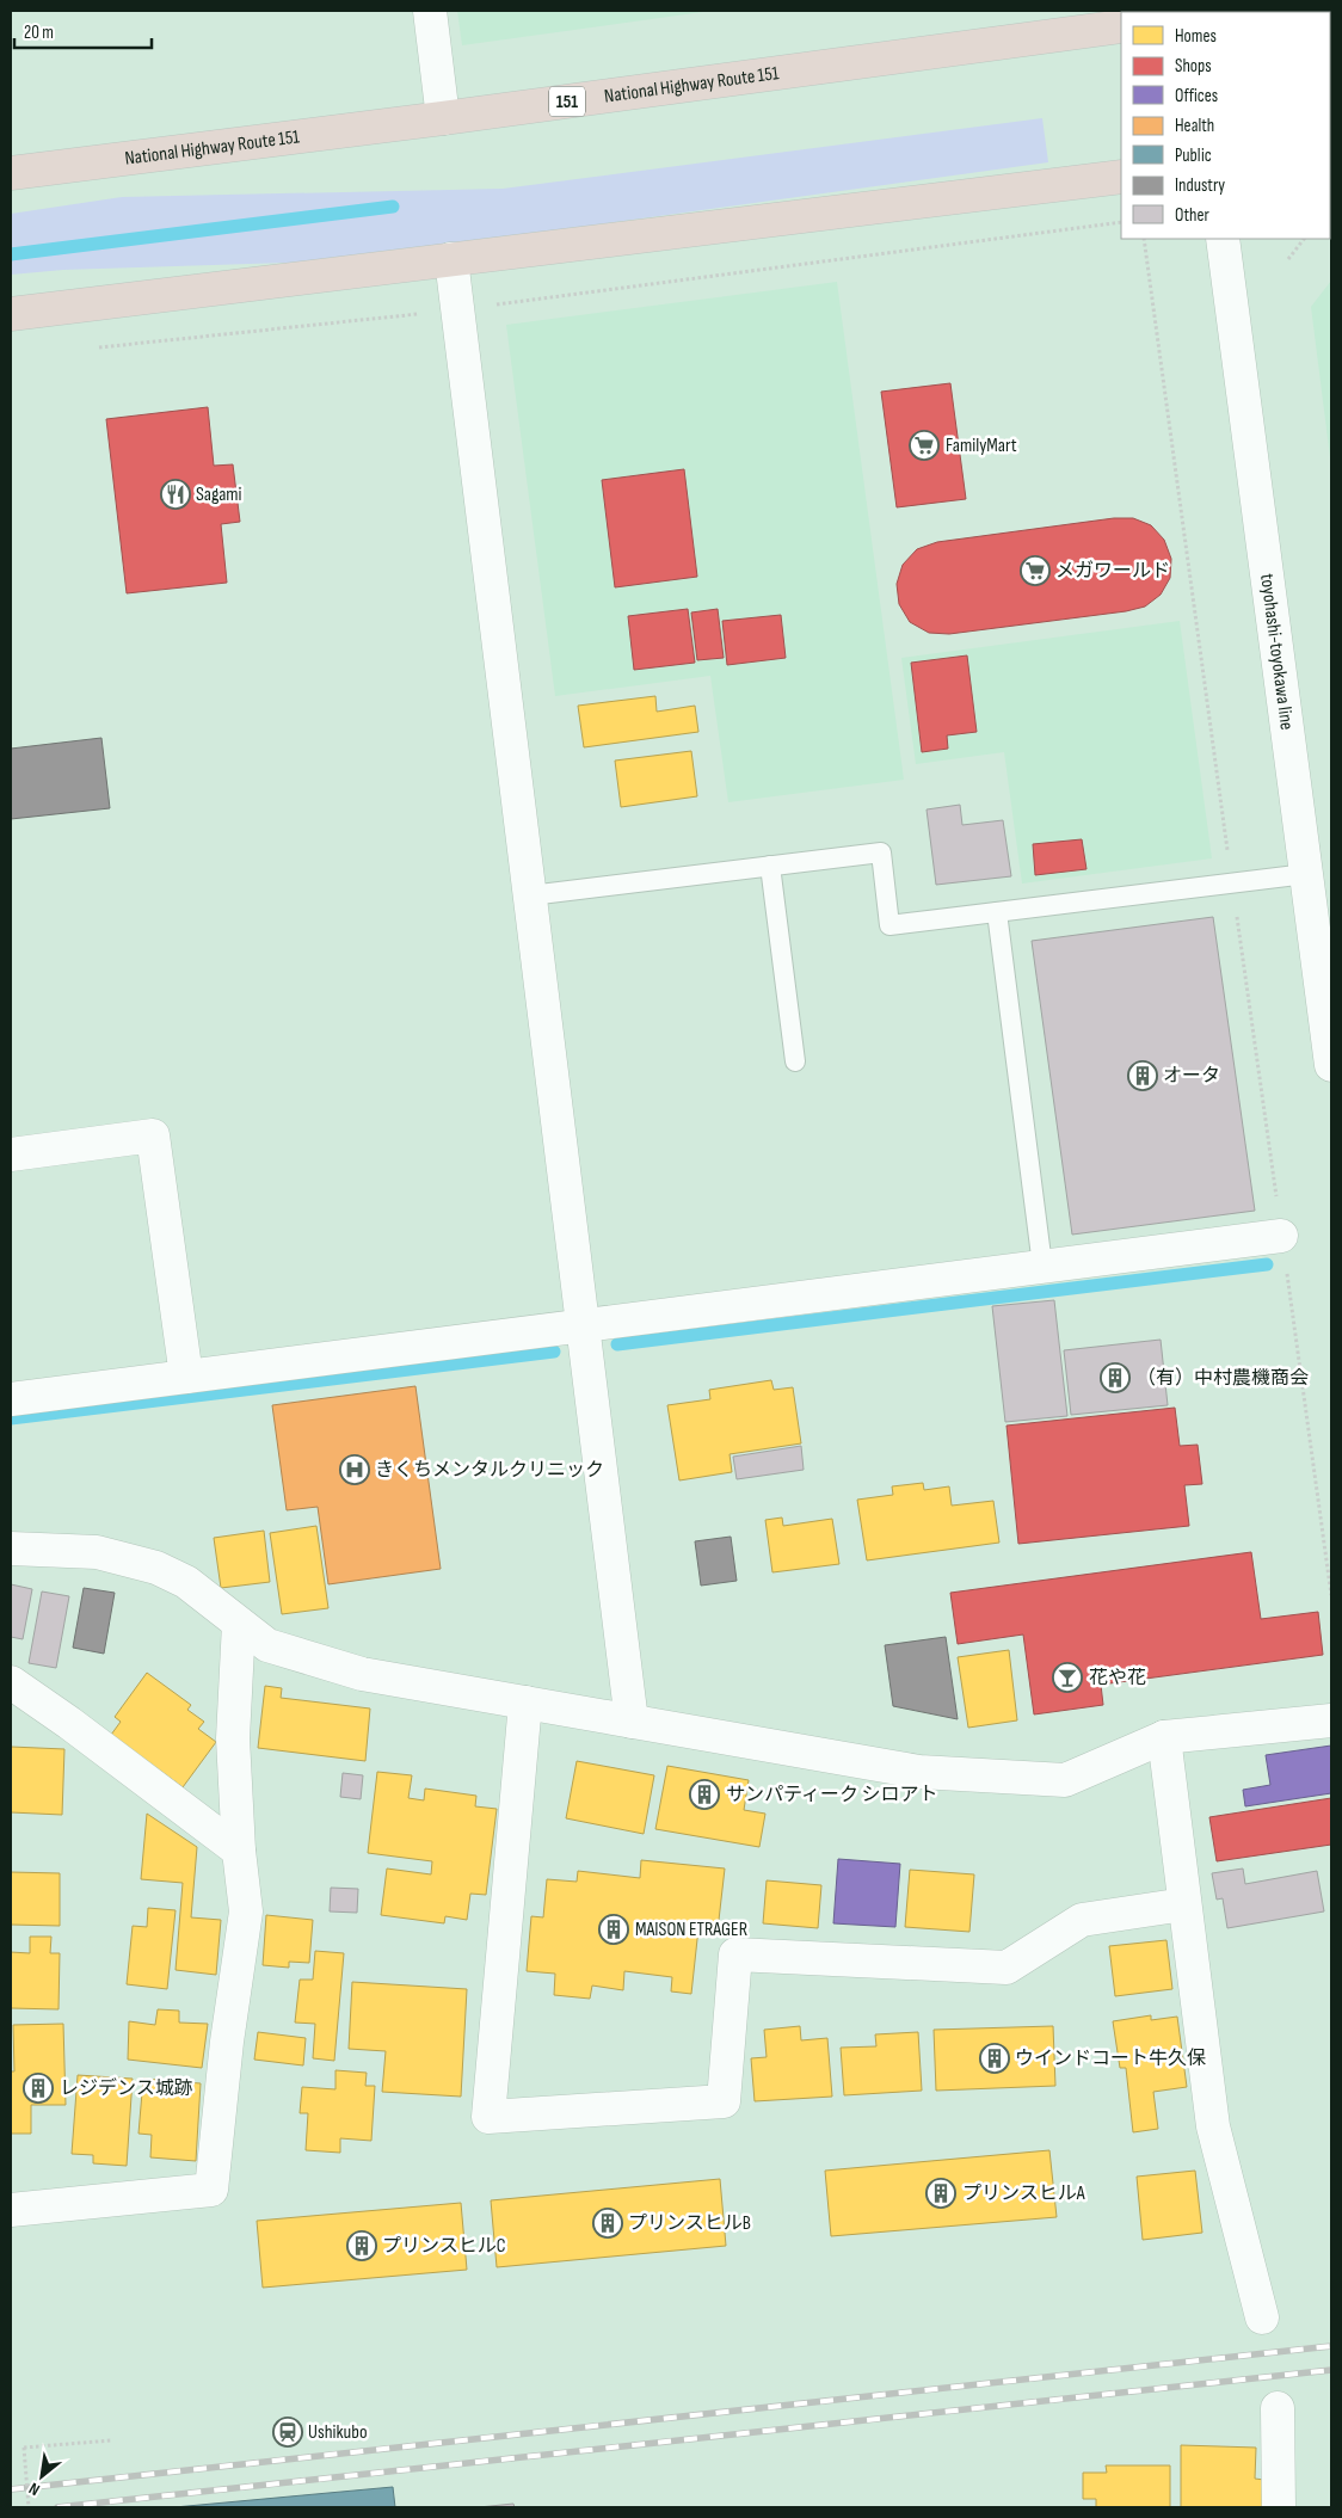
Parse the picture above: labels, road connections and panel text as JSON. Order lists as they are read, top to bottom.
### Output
{
  "streets": {
    "highway": ["National Highway Route 151", "151"],
    "street": ["toyohashi-toyokawa line"]
  },
  "places": {
    "supermarket": ["FamilyMart", "メガワールド"],
    "restaurant": ["Sagami"],
    "building": [
      "オータ",
      "（有）中村農機商会",
      "サンパティーク シロアト",
      "MAISON ETRAGER",
      "ウインドコート牛久保",
      "レジデンス城跡",
      "プリンスヒルA",
      "プリンスヒルB",
      "プリンスヒルC"
    ],
    "hospital": ["きくちメンタルクリニック"],
    "bar": ["花や花"],
    "station": ["Ushikubo"]
  },
  "legend": [
    "Homes",
    "Shops",
    "Offices",
    "Health",
    "Public",
    "Industry",
    "Other"
  ],
  "scale_bar": "20 m",
  "north": "bottom left"
}
